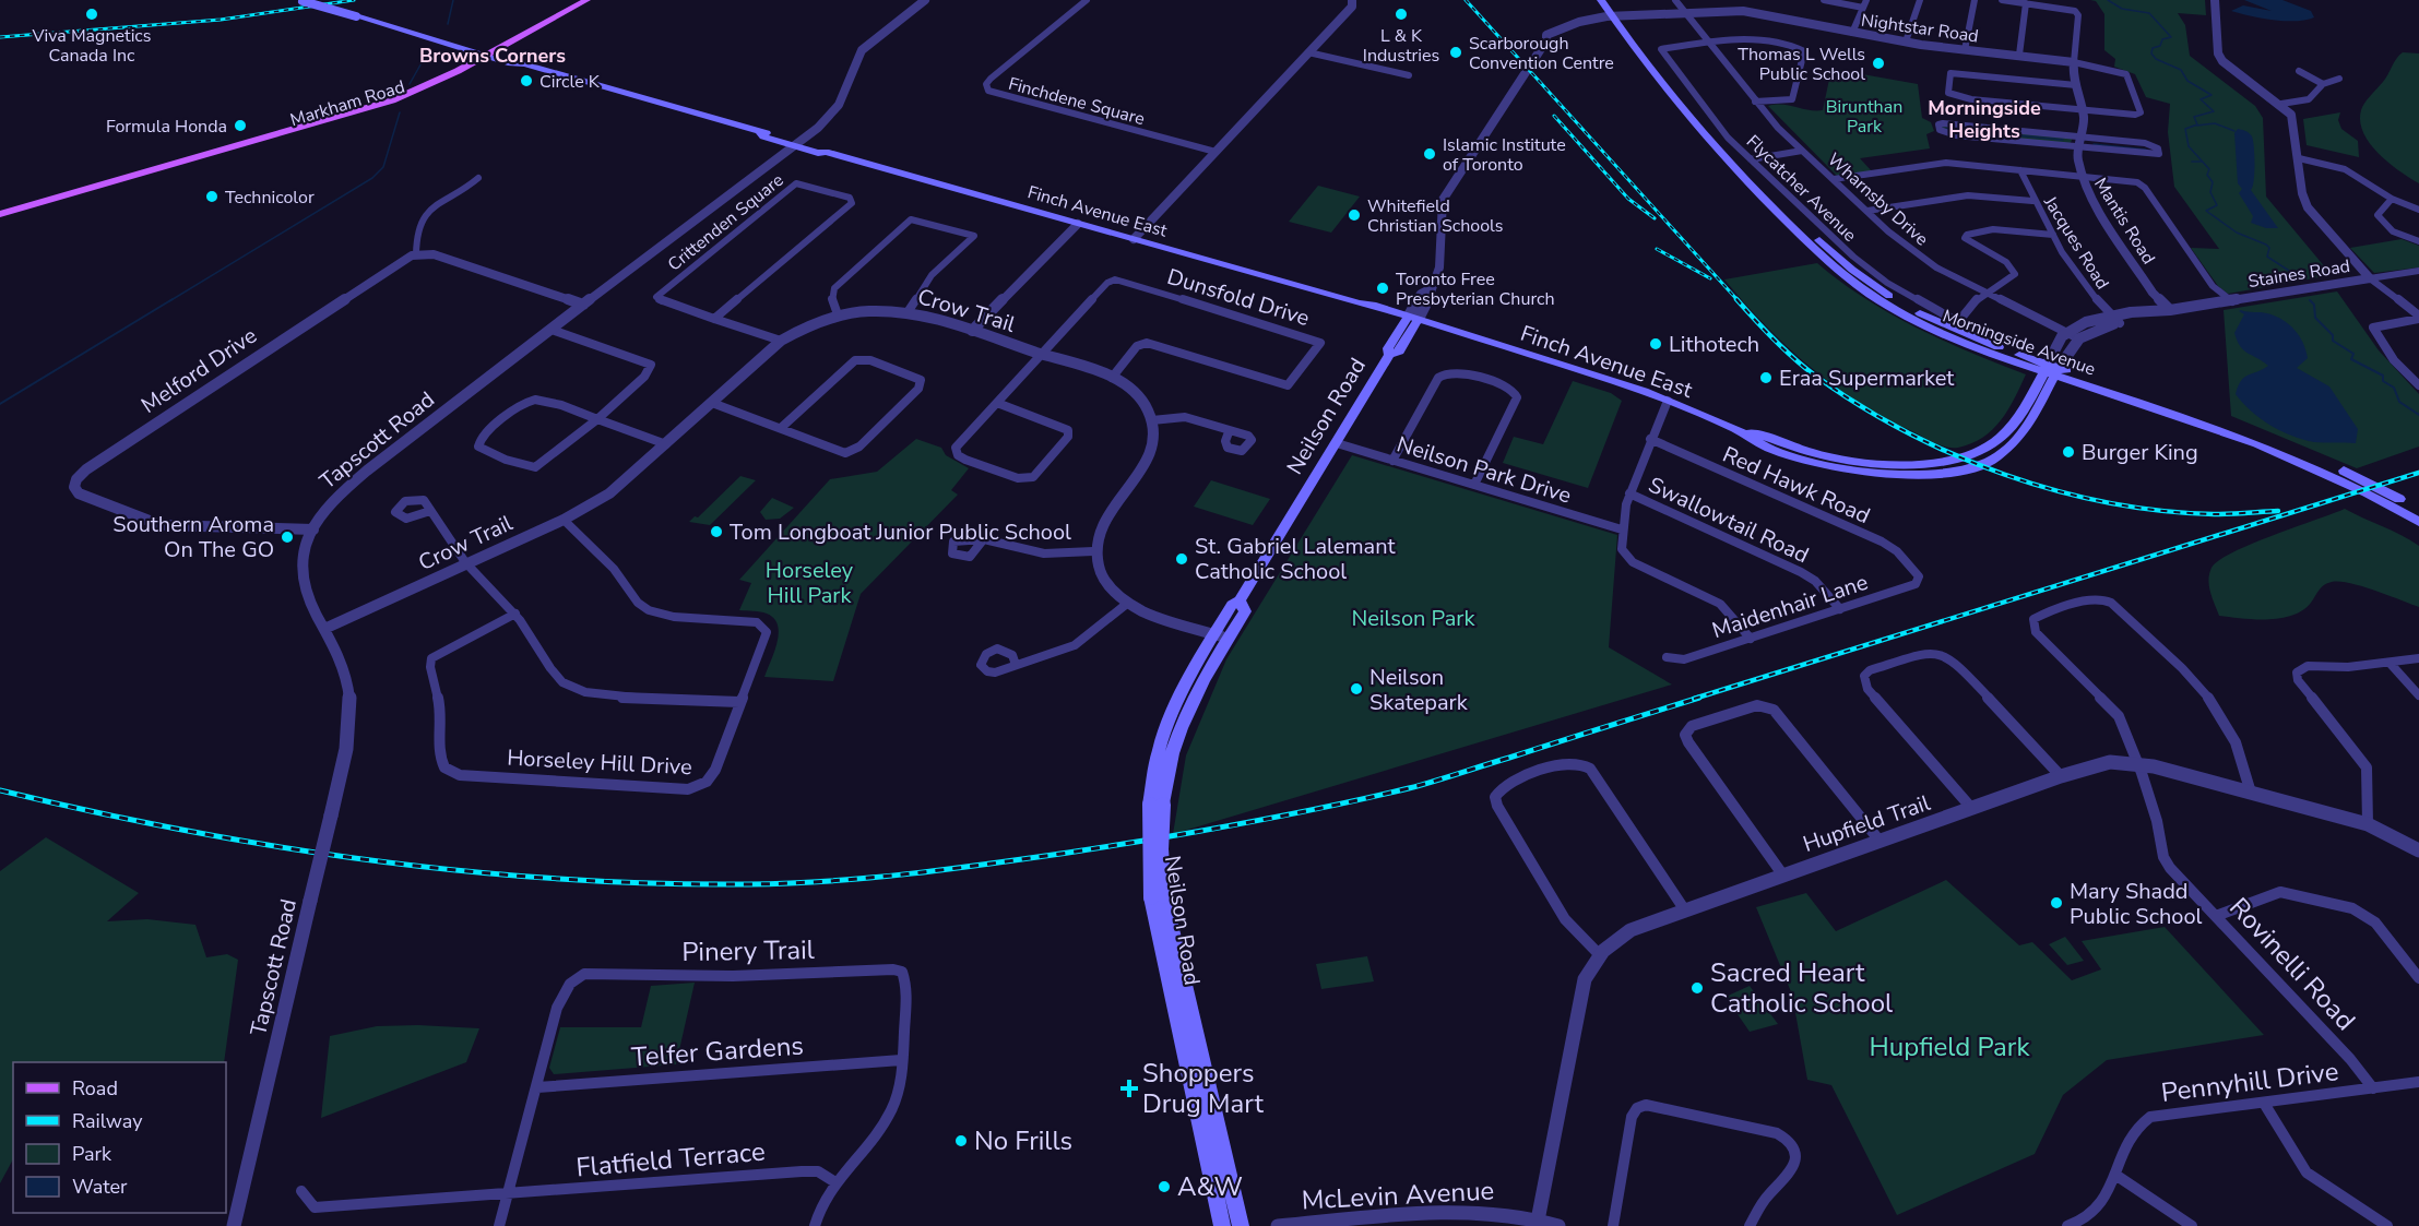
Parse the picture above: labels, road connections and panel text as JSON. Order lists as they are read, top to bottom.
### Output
{
  "streets": {
    "main road": [
      "Markham Road",
      "Finch Avenue East",
      "Morningside Avenue",
      "Neilson Road"
    ],
    "street": [
      "Nightstar Road",
      "Finchdene Square",
      "Flycatcher Avenue",
      "Wharnsby Drive",
      "Mantis Road",
      "Crittenden Square",
      "Jacques Road",
      "Staines Road",
      "Dunsfold Drive",
      "Crow Trail",
      "Melford Drive",
      "Tapscott Road",
      "Neilson Park Drive",
      "Red Hawk Road",
      "Swallowtail Road",
      "Maidenhair Lane",
      "Horseley Hill Drive",
      "Hupfield Trail",
      "Pinery Trail",
      "Rovinelli Road",
      "Telfer Gardens",
      "Pennyhill Drive",
      "Flatfield Terrace",
      "McLevin Avenue"
    ]
  },
  "crossings": [
    ["Nightstar Road", "Wharnsby Drive"],
    ["Nightstar Road", "Mantis Road"],
    ["Nightstar Road", "Morningside Avenue"],
    ["Nightstar Road", "Neilson Road"],
    ["Markham Road", "Finch Avenue East"],
    ["Flycatcher Avenue", "Wharnsby Drive"],
    ["Wharnsby Drive", "Staines Road"],
    ["Finch Avenue East", "Morningside Avenue"],
    ["Finch Avenue East", "Neilson Road"],
    ["Finch Avenue East", "Tapscott Road"],
    ["Mantis Road", "Staines Road"],
    ["Crittenden Square", "Crow Trail"],
    ["Jacques Road", "Staines Road"],
    ["Dunsfold Drive", "Crow Trail"],
    ["Crow Trail", "Tapscott Road"],
    ["Crow Trail", "Horseley Hill Drive"],
    ["Morningside Avenue", "Neilson Road"],
    ["Melford Drive", "Tapscott Road"],
    ["Neilson Road", "Neilson Park Drive"],
    ["Red Hawk Road", "Maidenhair Lane"],
    ["Swallowtail Road", "Maidenhair Lane"],
    ["Hupfield Trail", "Rovinelli Road"],
    ["Hupfield Trail", "McLevin Avenue"],
    ["Pinery Trail", "Telfer Gardens"],
    ["Pinery Trail", "Flatfield Terrace"],
    ["Rovinelli Road", "Pennyhill Drive"]
  ],
  "districts": ["Browns Corners", "Morningside Heights"],
  "parks": [
    "Birunthan Park",
    "Horseley Hill Park",
    "Neilson Park",
    "Hupfield Park"
  ],
  "places": {
    "other": [
      "Viva Magnetics Canada Inc",
      "L & K Industries",
      "Scarborough Convention Centre",
      "Thomas L Wells Public School",
      "Circle K",
      "Formula Honda",
      "Islamic Institute of Toronto",
      "Technicolor",
      "Whitefield Christian Schools",
      "Toronto Free Presbyterian Church",
      "Lithotech",
      "Eraa Supermarket",
      "Burger King",
      "Tom Longboat Junior Public School",
      "Southern Aroma On The GO",
      "St. Gabriel Lalemant Catholic School",
      "Neilson Skatepark",
      "Mary Shadd Public School",
      "Sacred Heart Catholic School",
      "No Frills",
      "A&W"
    ],
    "health": ["Shoppers Drug Mart"]
  },
  "legend": [
    "Road",
    "Railway",
    "Park",
    "Water"
  ]
}
